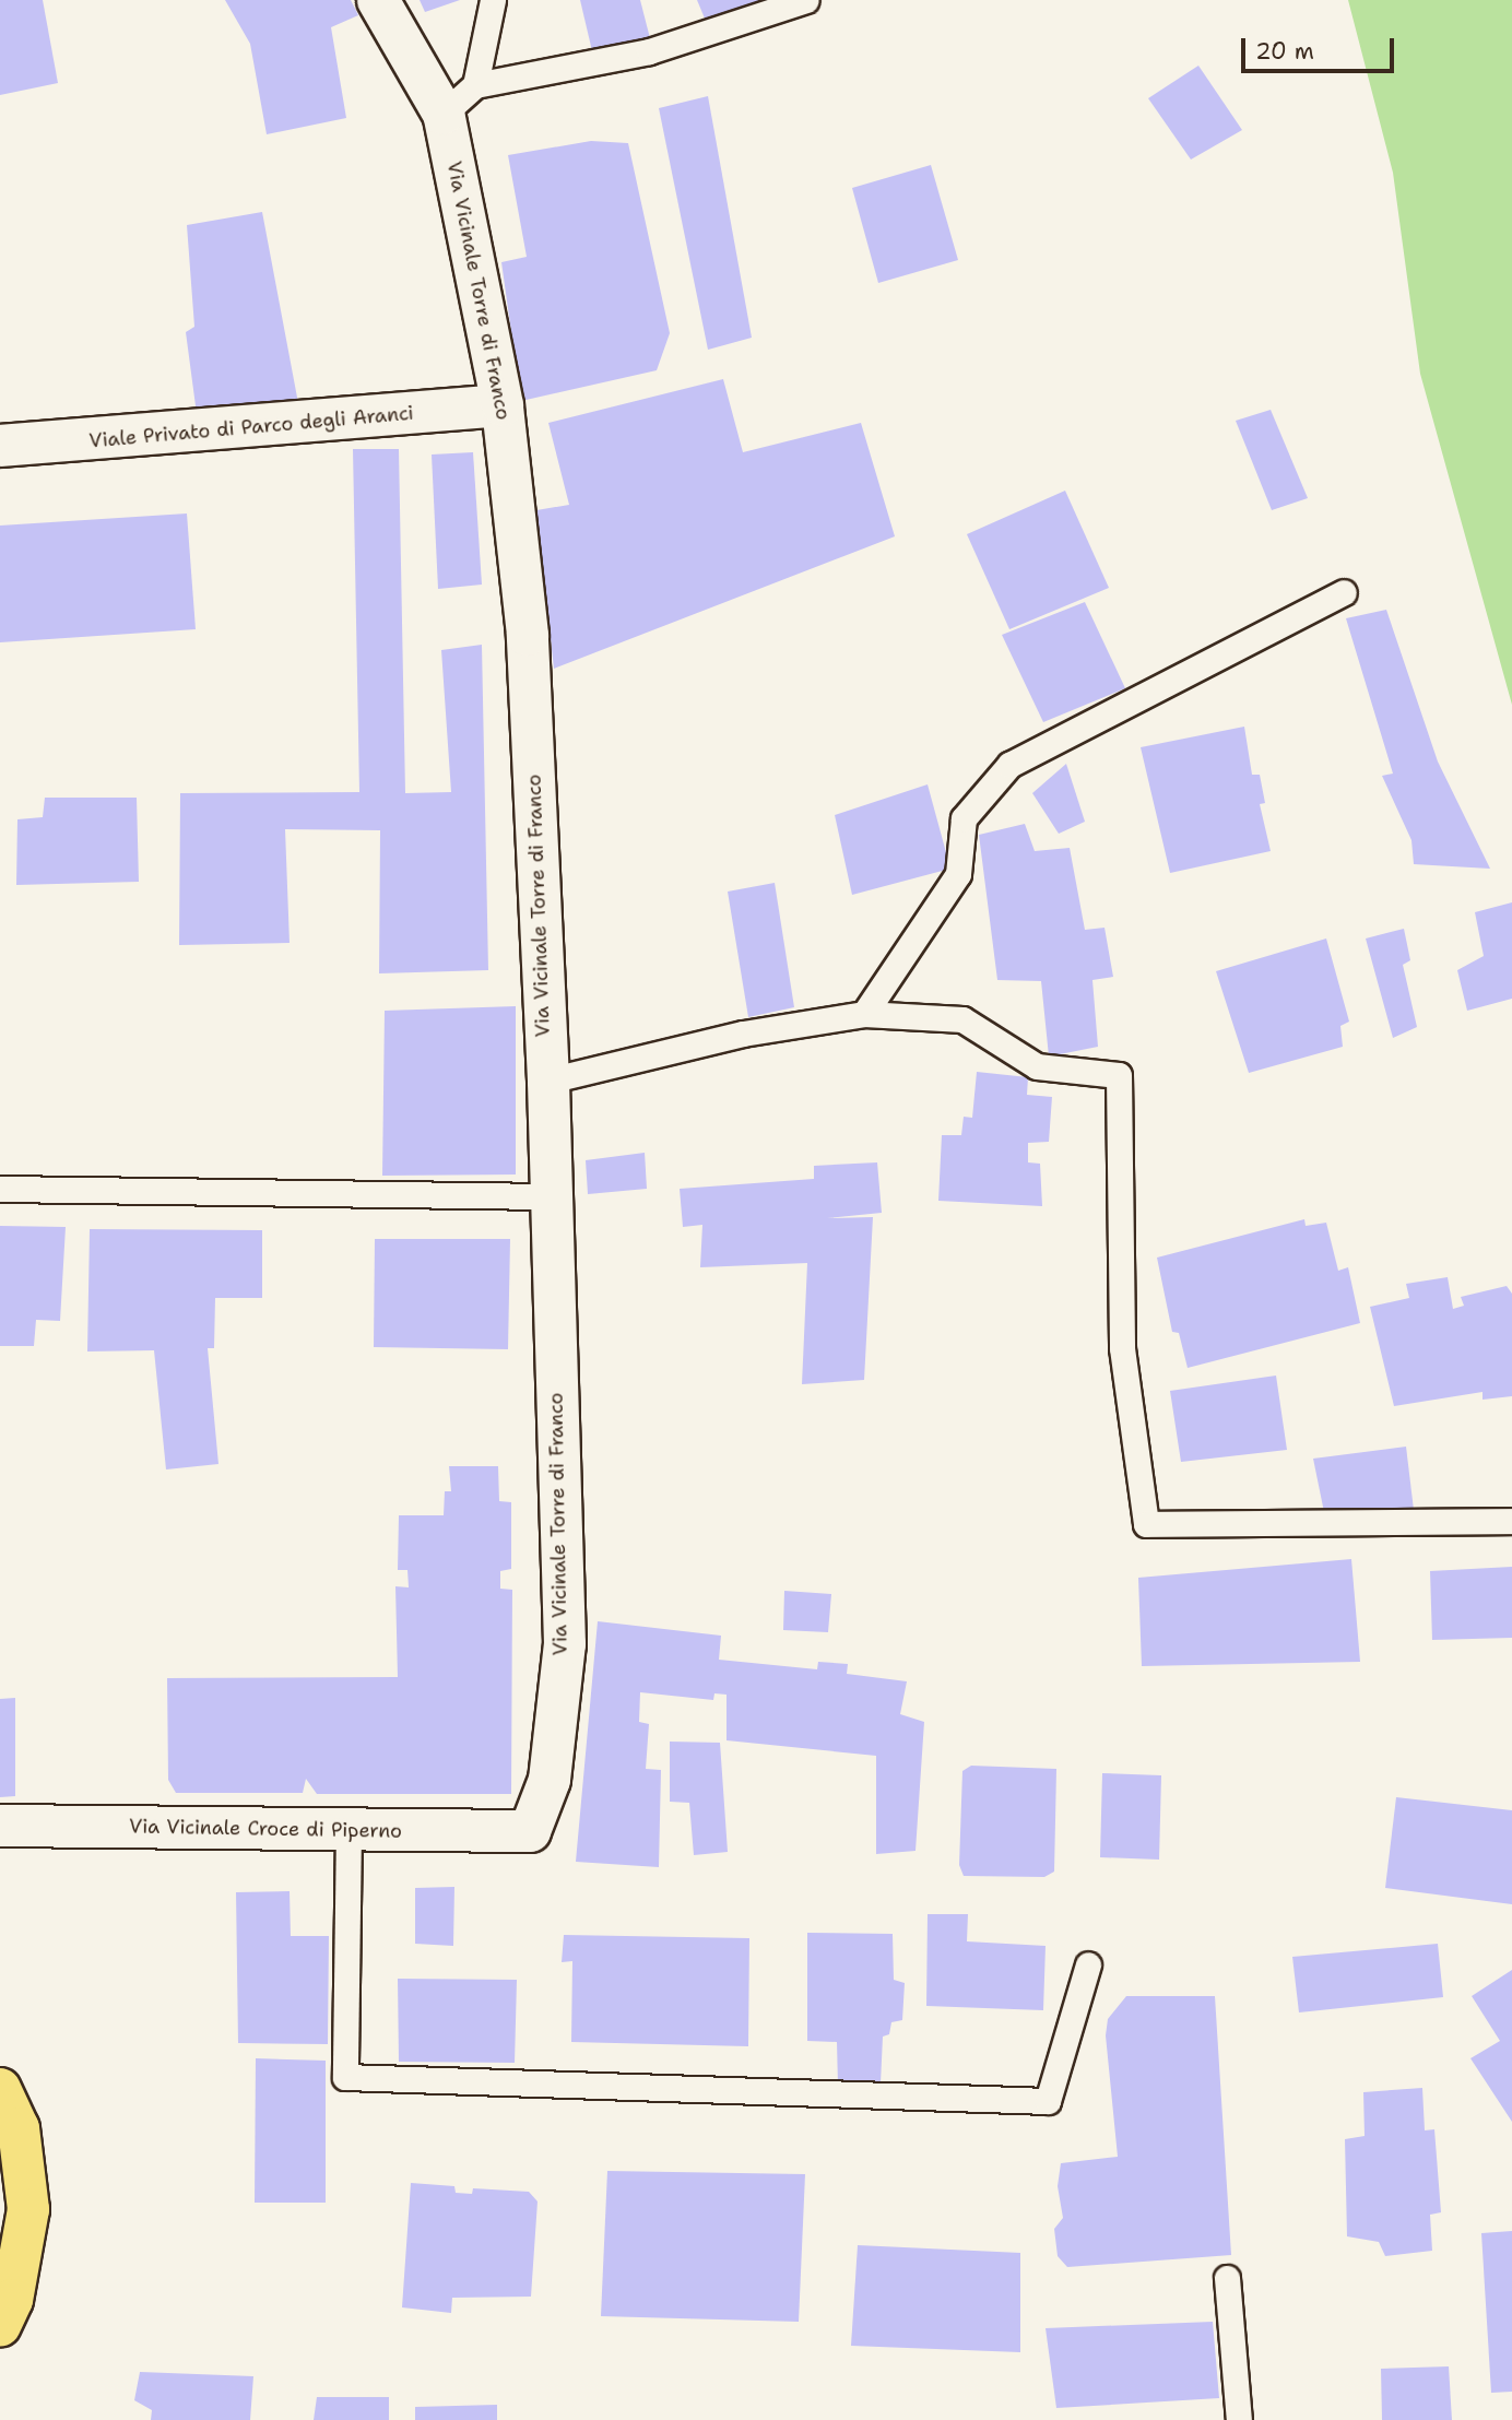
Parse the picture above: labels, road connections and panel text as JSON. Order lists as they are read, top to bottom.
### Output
{
  "streets": {
    "street": ["Via Vicinale Torre di Franco", "Viale Privato di Parco degli Aranci", "Via Vicinale Croce di Piperno"]
  },
  "crossings": [
    ["Via Vicinale Torre di Franco", "Viale Privato di Parco degli Aranci"],
    ["Via Vicinale Torre di Franco", "Via Vicinale Croce di Piperno"]
  ],
  "scale_bar": "20 m"
}
